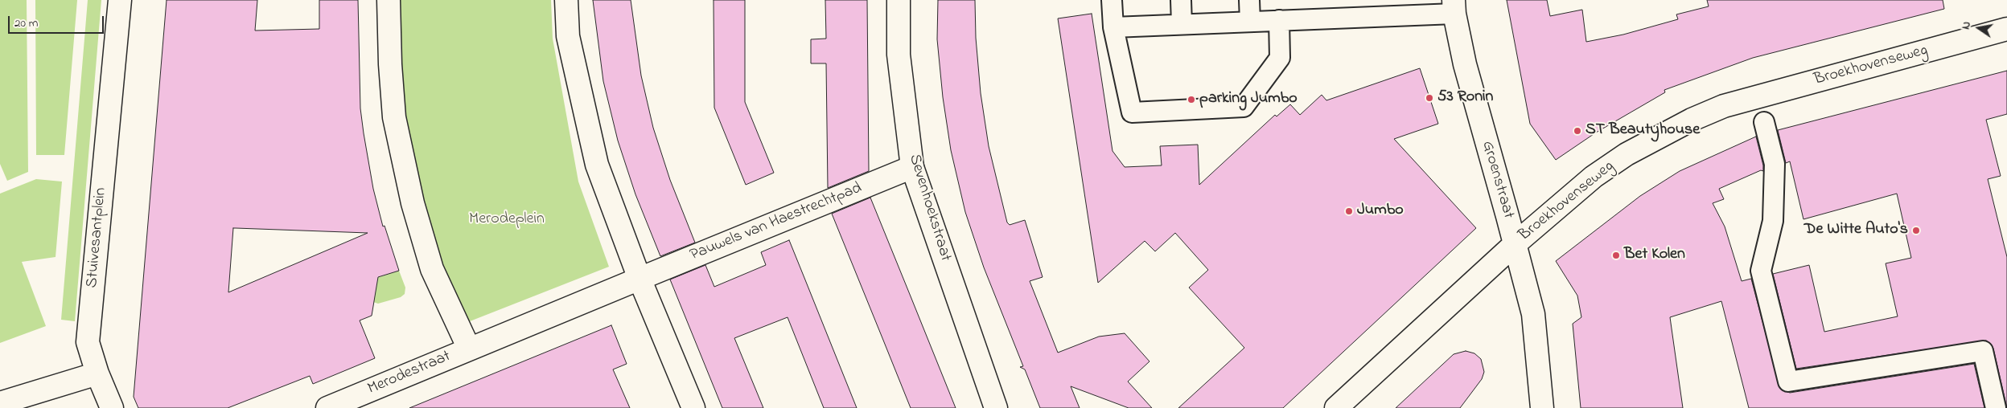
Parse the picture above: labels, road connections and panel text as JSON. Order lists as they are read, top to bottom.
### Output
{
  "streets": {
    "street": [
      "Broekhovenseweg",
      "Groenstraat",
      "Sevenhoekstraat",
      "Pauwels van Haestrechtpad",
      "Stuivesantplein",
      "Merodestraat"
    ]
  },
  "crossings": [
    ["Broekhovenseweg", "Groenstraat"],
    ["Sevenhoekstraat", "Pauwels van Haestrechtpad"]
  ],
  "parks": ["Merodeplein"],
  "places": [
    "53 Ronin",
    "parking Jumbo",
    "ST Beautyhouse",
    "Jumbo",
    "De Witte Auto's",
    "Bet Kolen"
  ],
  "scale_bar": "20 m",
  "north": "left"
}
